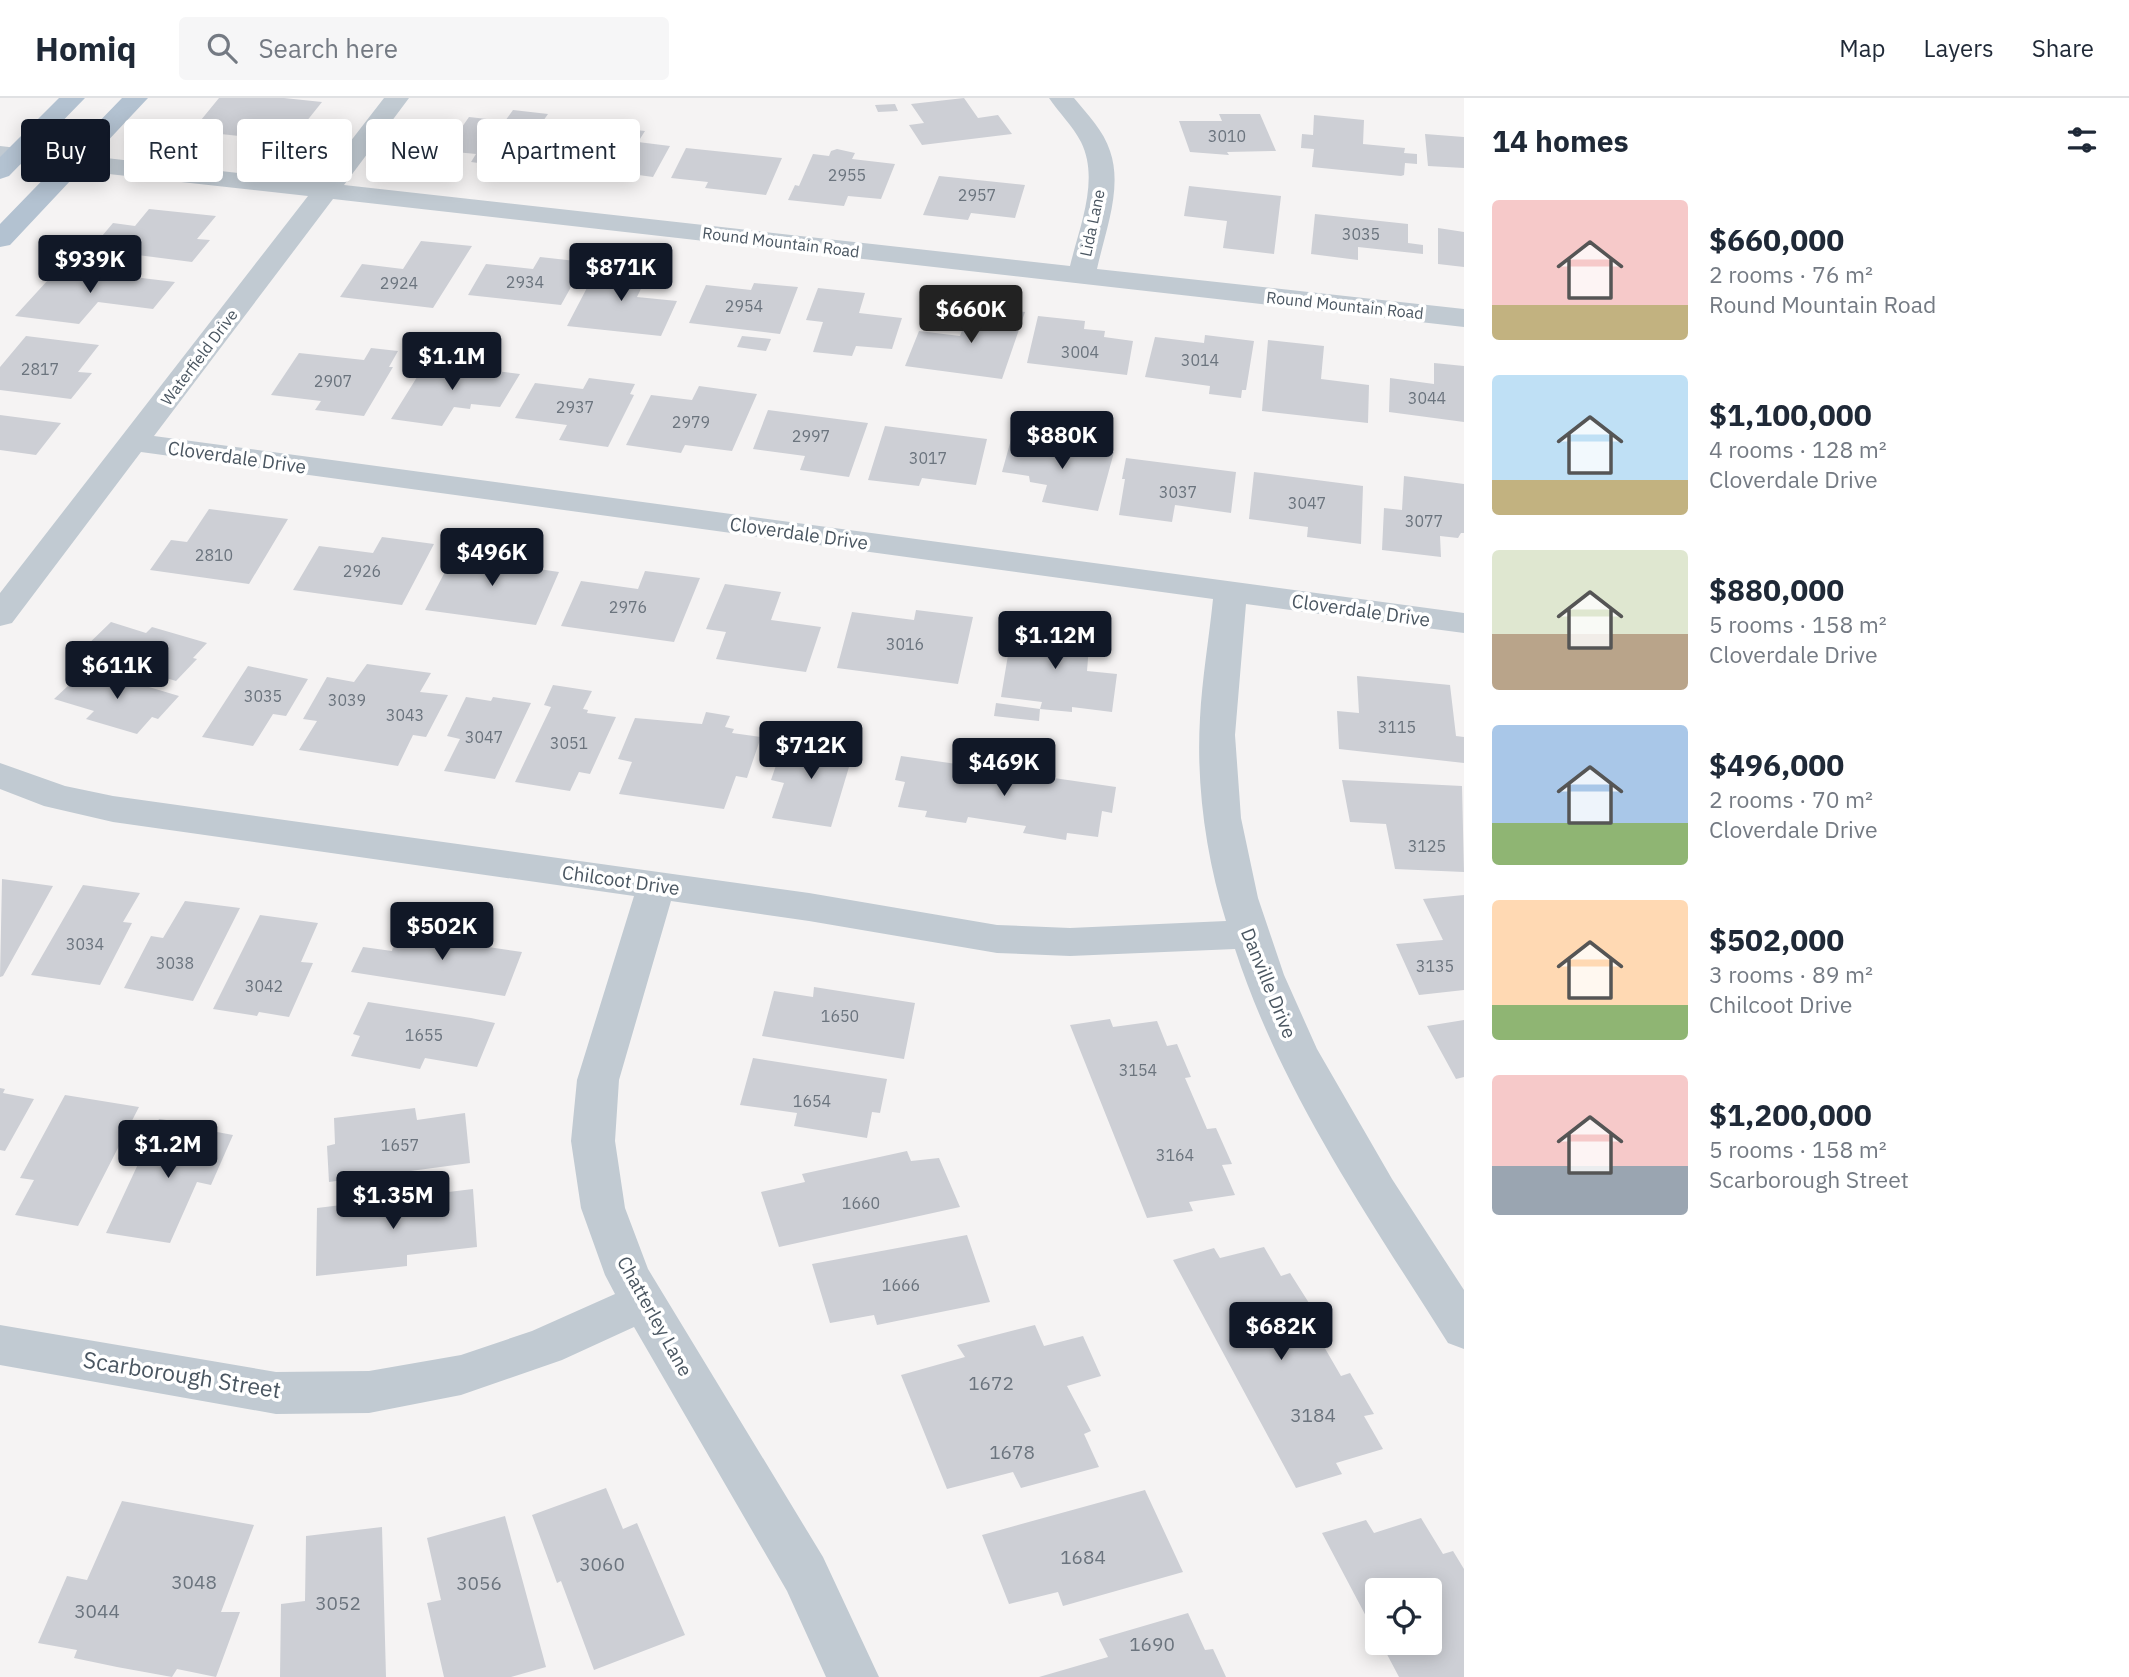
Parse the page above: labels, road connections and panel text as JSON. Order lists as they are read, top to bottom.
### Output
{
  "streets": {
    "street": [
      "Lida Lane",
      "Round Mountain Road",
      "Waterfield Drive",
      "Cloverdale Drive",
      "Chilcoot Drive",
      "Danville Drive",
      "Chatterley Lane",
      "Scarborough Street"
    ]
  },
  "crossings": [
    ["Lida Lane", "Round Mountain Road"],
    ["Round Mountain Road", "Waterfield Drive"],
    ["Waterfield Drive", "Cloverdale Drive"],
    ["Cloverdale Drive", "Danville Drive"],
    ["Chilcoot Drive", "Danville Drive"],
    ["Chilcoot Drive", "Chatterley Lane"],
    ["Chatterley Lane", "Scarborough Street"]
  ],
  "house_numbers": [
    "3010",
    "2955",
    "2957",
    "3035",
    "2934",
    "2924",
    "2954",
    "3004",
    "3014",
    "2817",
    "2907",
    "3044",
    "2937",
    "2979",
    "2997",
    "3017",
    "3037",
    "3047",
    "3077",
    "2810",
    "2926",
    "2976",
    "3016",
    "3035",
    "3039",
    "3043",
    "3115",
    "3047",
    "3051",
    "3125",
    "3034",
    "3038",
    "3135",
    "3042",
    "1650",
    "1655",
    "3154",
    "1654",
    "1657",
    "3164",
    "1660",
    "1666",
    "1672",
    "3184",
    "1678",
    "1684",
    "3060",
    "3048",
    "3056",
    "3052",
    "3044",
    "1690"
  ],
  "page": {
    "header": "Homiq",
    "search": "Search here",
    "nav": ["Map", "Layers", "Share"],
    "heading": "14 homes",
    "chip": [
      "Buy",
      "Rent",
      "Filters",
      "New",
      "Apartment"
    ],
    "list": [
      {
        "name": "$660,000",
        "note": "2 rooms · 76 m² · Round Mountain Road"
      },
      {
        "name": "$1,100,000",
        "note": "4 rooms · 128 m² · Cloverdale Drive"
      },
      {
        "name": "$880,000",
        "note": "5 rooms · 158 m² · Cloverdale Drive"
      },
      {
        "name": "$496,000",
        "note": "2 rooms · 70 m² · Cloverdale Drive"
      },
      {
        "name": "$502,000",
        "note": "3 rooms · 89 m² · Chilcoot Drive"
      },
      {
        "name": "$1,200,000",
        "note": "5 rooms · 158 m² · Scarborough Street"
      }
    ],
    "price": [
      "$939K",
      "$871K",
      "$660K",
      "$1.1M",
      "$880K",
      "$496K",
      "$1.12M",
      "$611K",
      "$712K",
      "$469K",
      "$502K",
      "$1.2M",
      "$1.35M",
      "$682K"
    ]
  }
}
